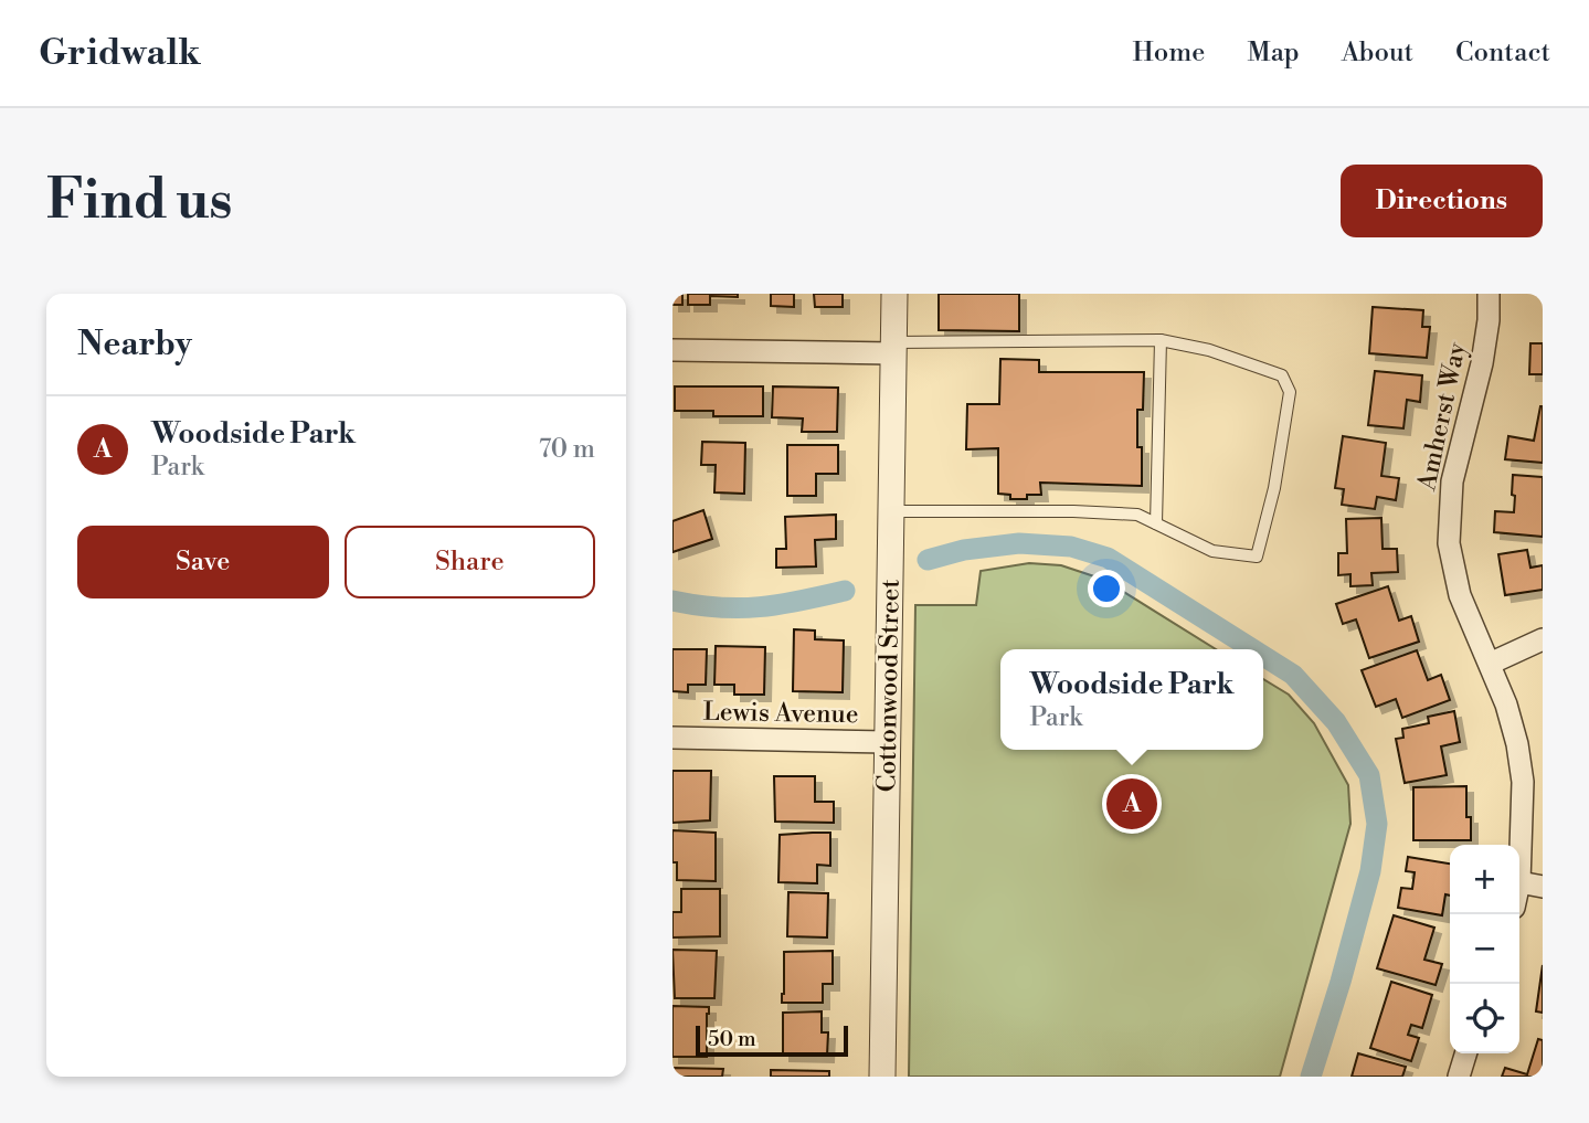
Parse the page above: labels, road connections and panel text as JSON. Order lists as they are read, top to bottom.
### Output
{
  "streets": {
    "street": ["Amherst Way", "Cottonwood Street", "Lewis Avenue"]
  },
  "crossings": [
    ["Cottonwood Street", "Lewis Avenue"]
  ],
  "scale_bar": "50 m",
  "page": {
    "header": "Gridwalk",
    "nav": [
      "Home",
      "Map",
      "About",
      "Contact"
    ],
    "buttons": [
      "Directions",
      ["Save", "Share"]
    ],
    "title": "Find us",
    "heading": "Nearby",
    "list": [
      {
        "mark": "A",
        "name": "Woodside Park",
        "note": "Park",
        "value": "70 m"
      }
    ],
    "popup": ["Woodside Park", "Park"],
    "pins": "A",
    "map_buttons": ["+", "−"],
    "scale": "50 m"
  }
}
